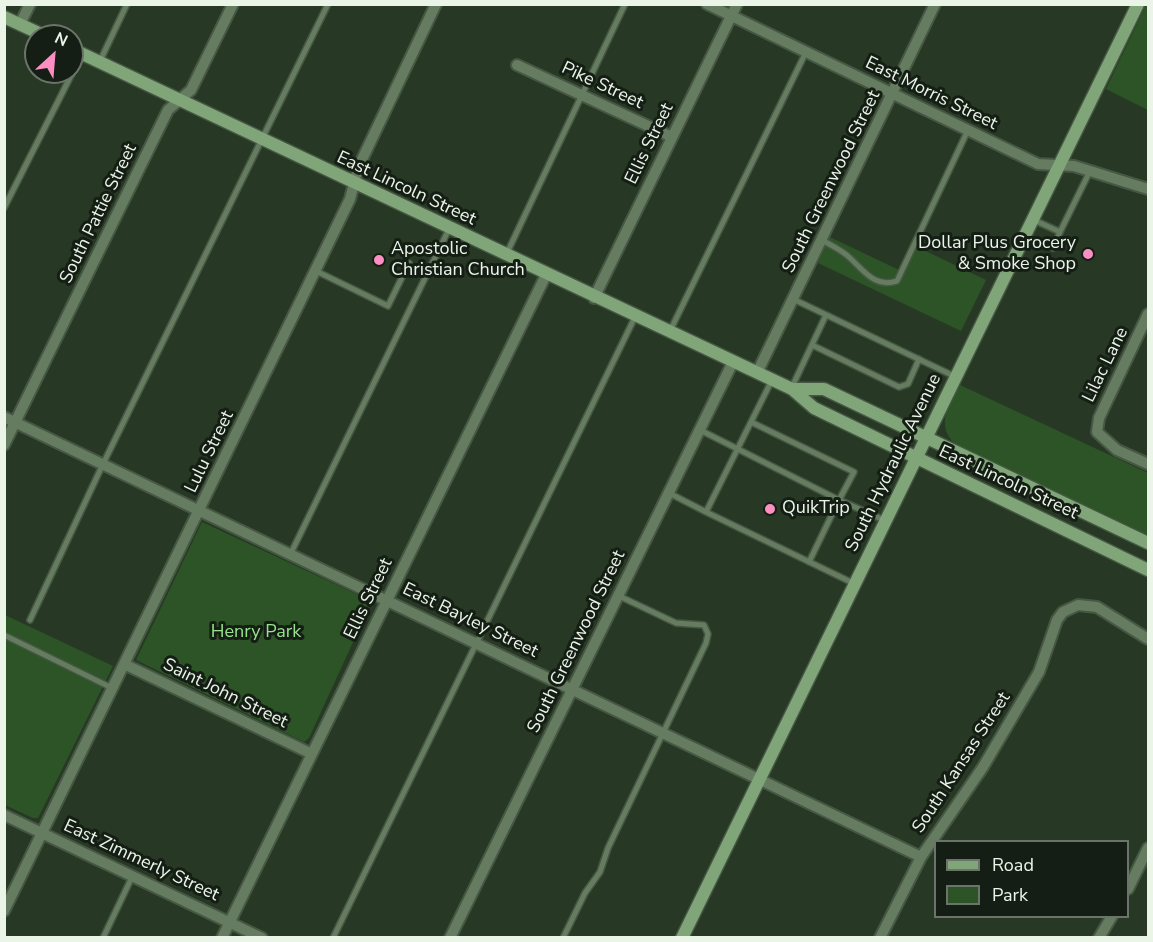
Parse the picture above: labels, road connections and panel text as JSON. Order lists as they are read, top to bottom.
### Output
{
  "streets": {
    "street": [
      "Pike Street",
      "East Morris Street",
      "Ellis Street",
      "South Greenwood Street",
      "East Lincoln Street",
      "South Pattie Street",
      "Lilac Lane",
      "Lulu Street",
      "South Hydraulic Avenue",
      "East Bayley Street",
      "Saint John Street",
      "South Kansas Street",
      "East Zimmerly Street"
    ]
  },
  "crossings": [
    ["Pike Street", "Ellis Street"],
    ["East Morris Street", "Ellis Street"],
    ["East Morris Street", "South Greenwood Street"],
    ["East Morris Street", "South Hydraulic Avenue"],
    ["Ellis Street", "East Lincoln Street"],
    ["Ellis Street", "East Bayley Street"],
    ["Ellis Street", "Saint John Street"],
    ["Ellis Street", "East Zimmerly Street"],
    ["South Greenwood Street", "East Lincoln Street"],
    ["South Greenwood Street", "East Bayley Street"],
    ["East Lincoln Street", "South Pattie Street"],
    ["East Lincoln Street", "Lulu Street"],
    ["East Lincoln Street", "South Hydraulic Avenue"],
    ["South Pattie Street", "East Bayley Street"],
    ["Lulu Street", "East Bayley Street"],
    ["Lulu Street", "Saint John Street"],
    ["Lulu Street", "East Zimmerly Street"],
    ["South Hydraulic Avenue", "East Bayley Street"],
    ["East Bayley Street", "South Kansas Street"]
  ],
  "parks": ["Henry Park"],
  "places": ["Dollar Plus Grocery & Smoke Shop", "Apostolic Christian Church", "QuikTrip"],
  "legend": ["Road", "Park"],
  "north": "top right"
}
